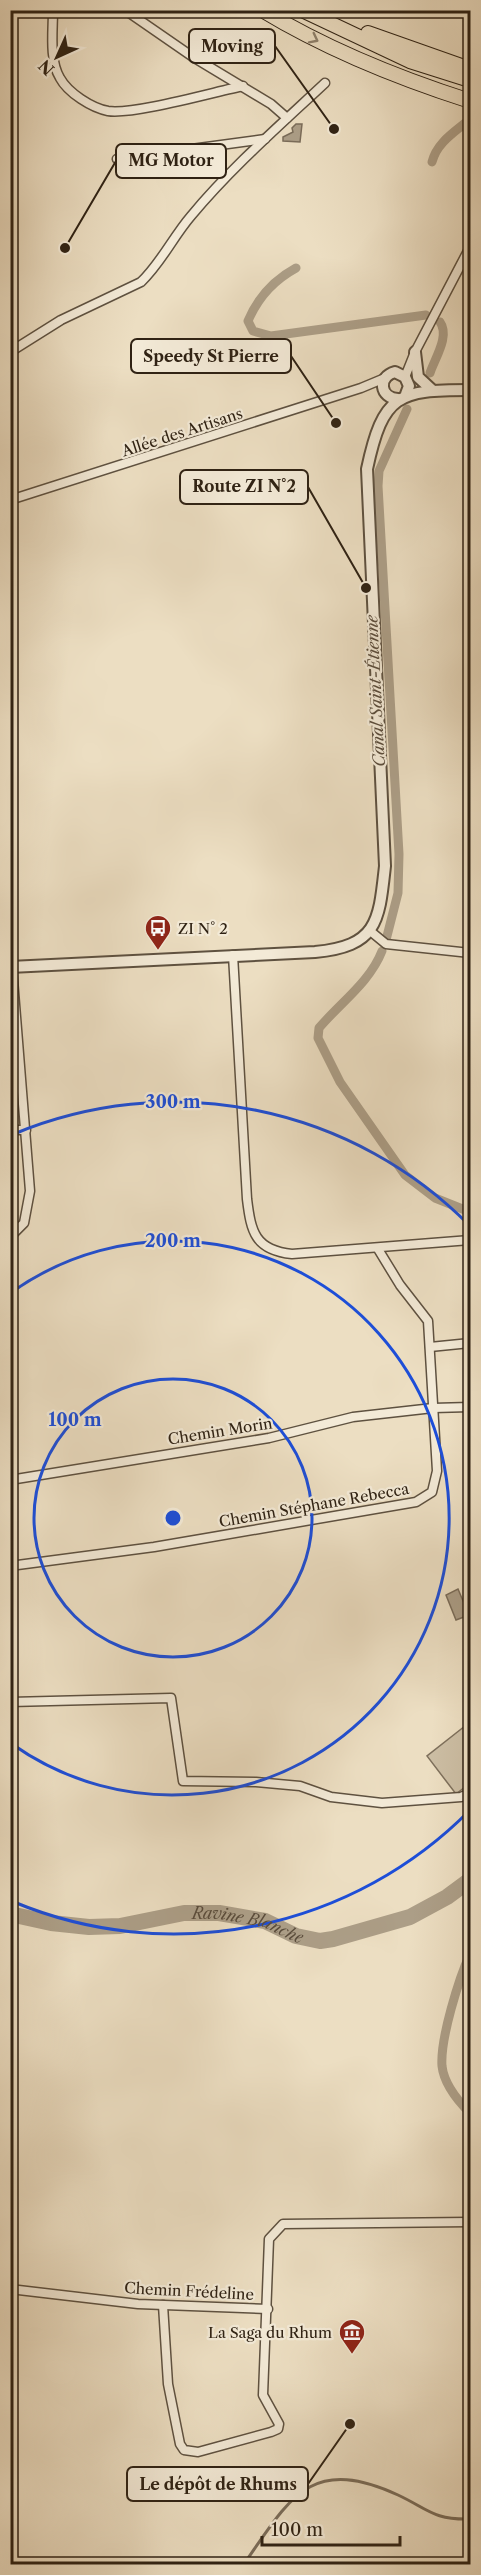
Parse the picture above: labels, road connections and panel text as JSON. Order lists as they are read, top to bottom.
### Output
{
  "streets": {
    "street": [
      "Allée des Artisans",
      "Chemin Morin",
      "Chemin Stéphane Rebecca",
      "Chemin Frédeline"
    ]
  },
  "crossings": [
    ["Chemin Morin", "Chemin Stéphane Rebecca"]
  ],
  "water": ["Canal Saint-Étienne", "Ravine Blanche"],
  "places": {
    "other": [
      "Moving",
      "MG Motor",
      "Speedy St Pierre",
      "Route ZI N°2",
      "Le dépôt de Rhums"
    ],
    "bus stop": ["ZI N° 2"],
    "museum": ["La Saga du Rhum"]
  },
  "scale_bar": "100 m",
  "north": "bottom left",
  "rings": ["300 m", "200 m", "100 m"]
}
